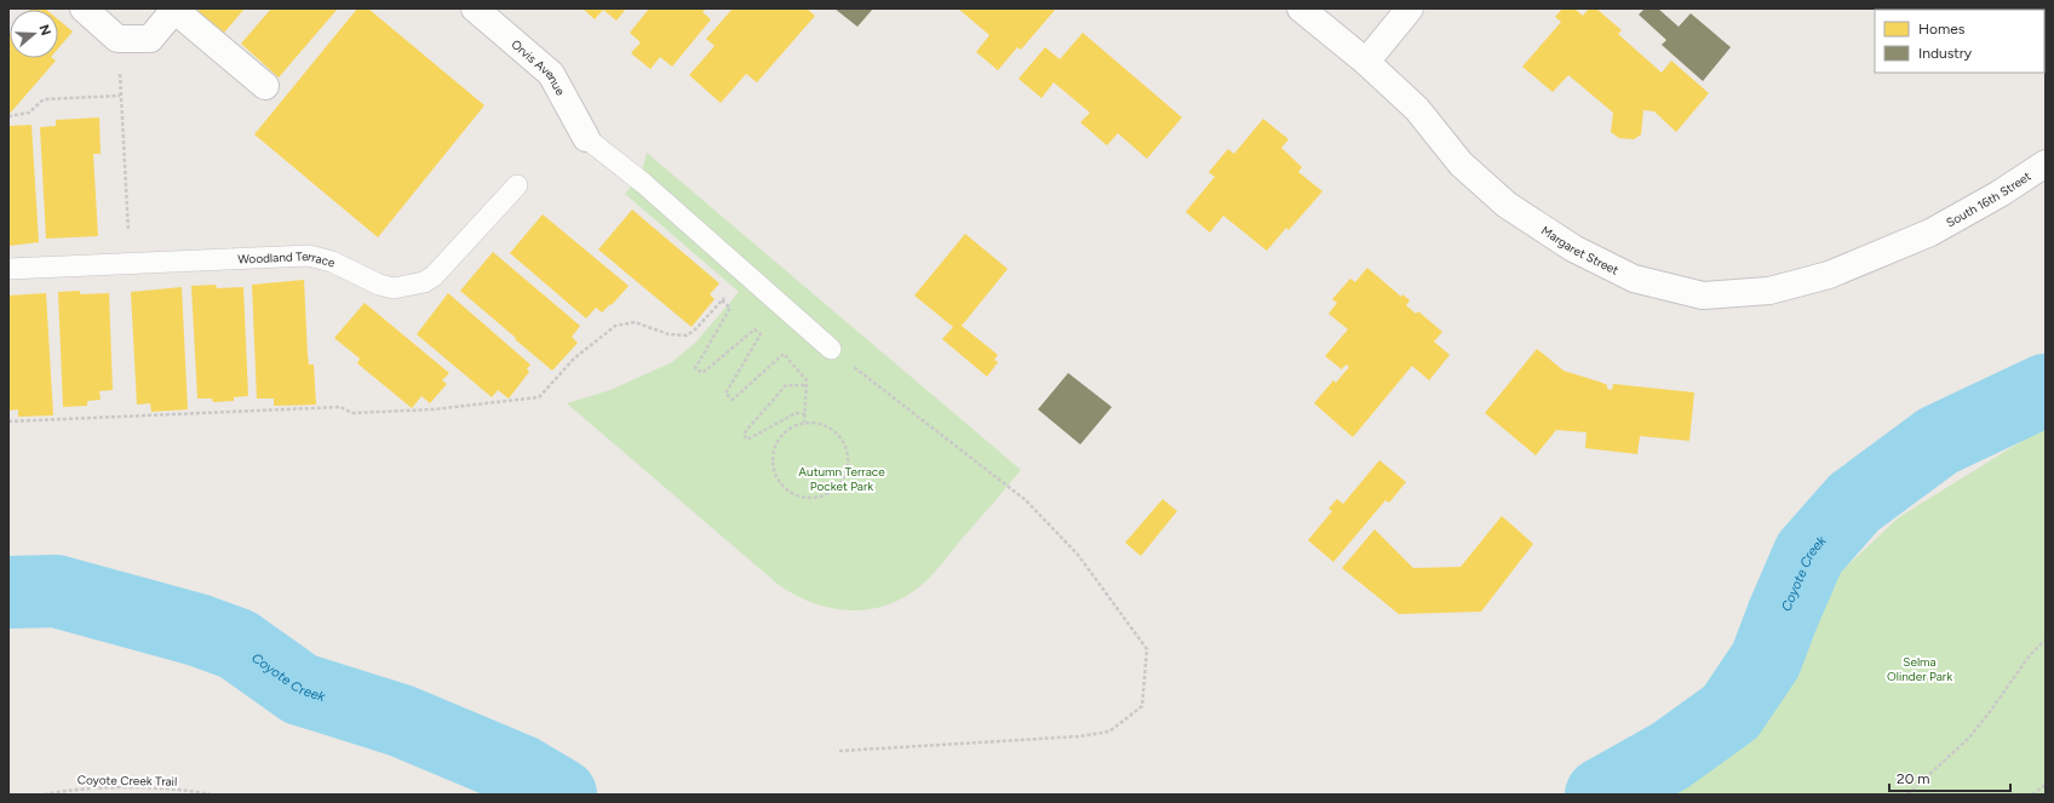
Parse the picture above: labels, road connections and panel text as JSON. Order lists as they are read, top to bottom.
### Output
{
  "streets": {
    "street": ["Orvis Avenue", "South 16th Street", "Margaret Street"],
    "lane": ["Woodland Terrace"],
    "path": ["Coyote Creek Trail"]
  },
  "crossings": [
    ["South 16th Street", "Margaret Street"]
  ],
  "water": ["Coyote Creek"],
  "parks": ["Autumn Terrace Pocket Park", "Selma Olinder Park"],
  "legend": ["Homes", "Industry"],
  "scale_bar": "20 m",
  "north": "right"
}
